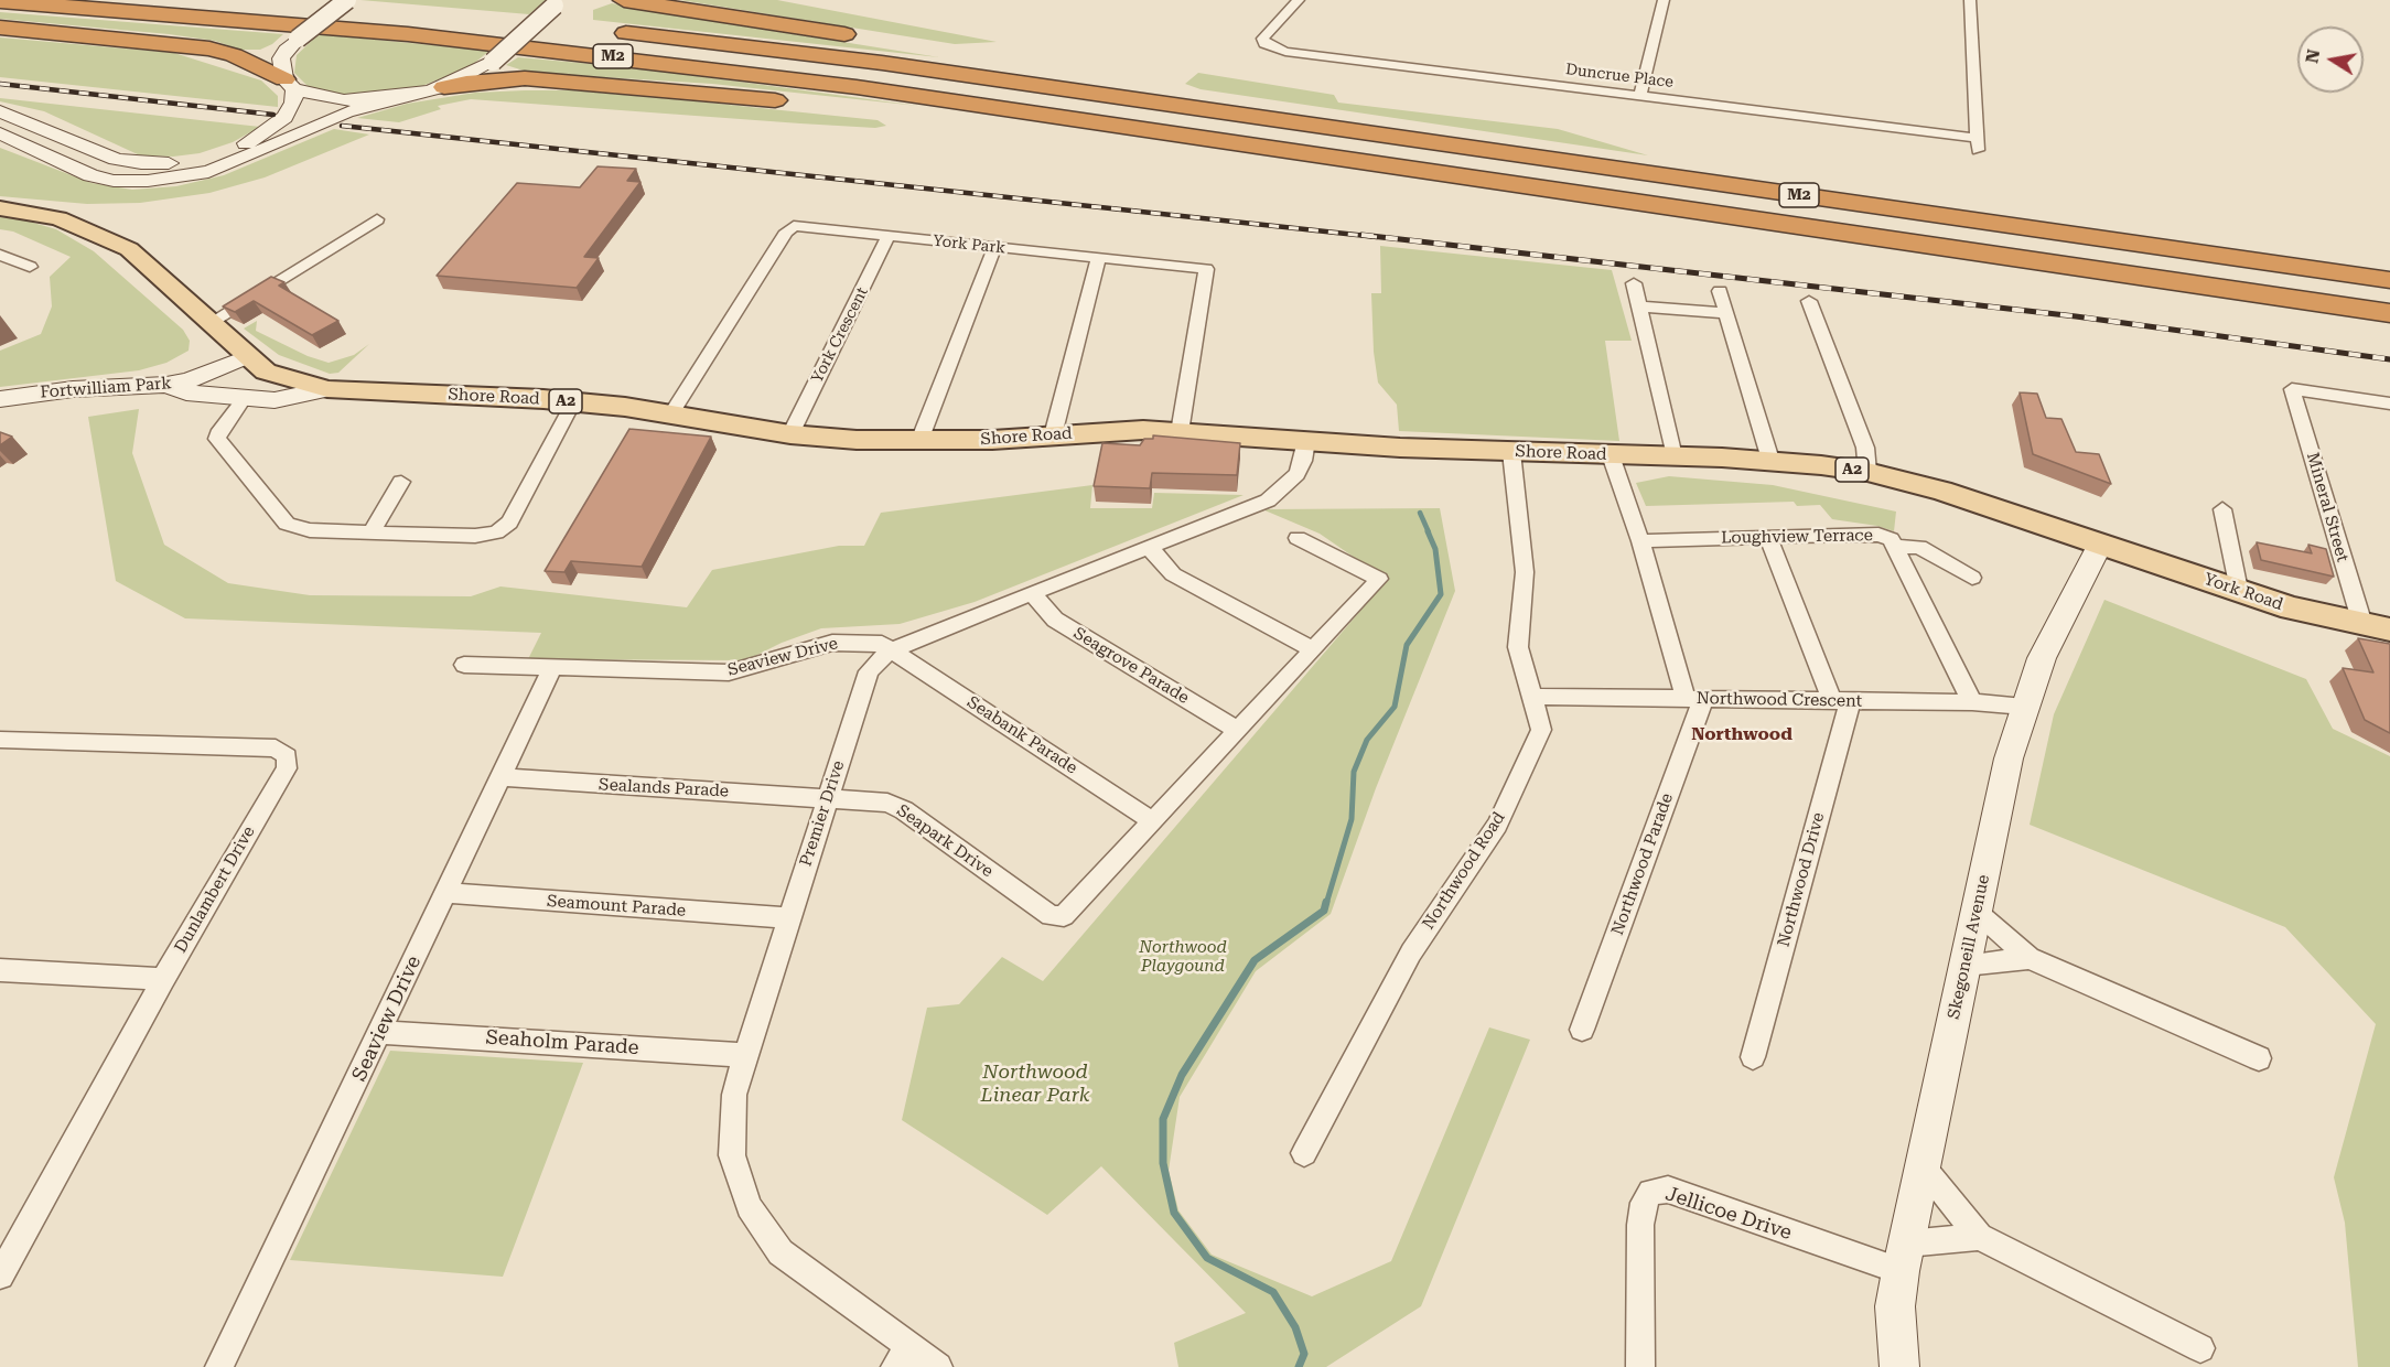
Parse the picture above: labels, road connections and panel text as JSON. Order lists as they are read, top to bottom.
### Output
{
  "streets": {
    "highway": ["M2"],
    "main road": ["Shore Road", "A2", "York Road"],
    "street": [
      "Duncrue Place",
      "York Park",
      "York Crescent",
      "Fortwilliam Park",
      "Mineral Street",
      "Loughview Terrace",
      "Seaview Drive",
      "Seagrove Parade",
      "Northwood Crescent",
      "Seabank Parade",
      "Sealands Parade",
      "Premier Drive",
      "Seapark Drive",
      "Northwood Parade",
      "Northwood Road",
      "Northwood Drive",
      "Dunlambert Drive",
      "Seamount Parade",
      "Skegoneill Avenue",
      "Seaholm Parade",
      "Jellicoe Drive"
    ]
  },
  "crossings": [
    ["York Park", "York Crescent"],
    ["York Park", "Shore Road"],
    ["York Crescent", "Shore Road"],
    ["Fortwilliam Park", "Shore Road"],
    ["Shore Road", "York Road"],
    ["Shore Road", "Premier Drive"],
    ["Shore Road", "Northwood Road"],
    ["Shore Road", "Skegoneill Avenue"],
    ["Mineral Street", "York Road"],
    ["Loughview Terrace", "Northwood Crescent"],
    ["York Road", "Skegoneill Avenue"],
    ["Seaview Drive", "Seabank Parade"],
    ["Seaview Drive", "Sealands Parade"],
    ["Seaview Drive", "Premier Drive"],
    ["Seaview Drive", "Seamount Parade"],
    ["Seaview Drive", "Seaholm Parade"],
    ["Seagrove Parade", "Premier Drive"],
    ["Northwood Crescent", "Northwood Parade"],
    ["Northwood Crescent", "Northwood Road"],
    ["Northwood Crescent", "Northwood Drive"],
    ["Northwood Crescent", "Skegoneill Avenue"],
    ["Seabank Parade", "Premier Drive"],
    ["Seabank Parade", "Seapark Drive"],
    ["Sealands Parade", "Premier Drive"],
    ["Sealands Parade", "Seapark Drive"],
    ["Premier Drive", "Seapark Drive"],
    ["Premier Drive", "Seamount Parade"],
    ["Premier Drive", "Seaholm Parade"],
    ["Skegoneill Avenue", "Jellicoe Drive"]
  ],
  "districts": ["Northwood"],
  "parks": ["Northwood Playgound", "Northwood Linear Park"],
  "north": "left"
}
